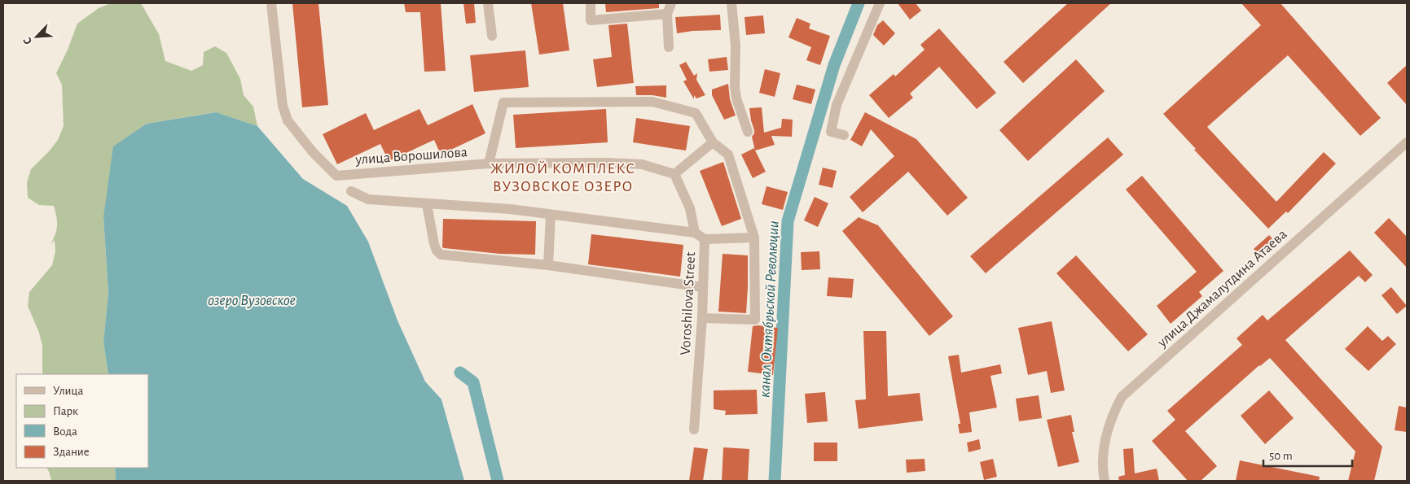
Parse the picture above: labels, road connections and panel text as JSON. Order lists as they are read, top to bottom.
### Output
{
  "streets": {
    "street": ["улица Ворошилова", "улица Джамалутдина Атаева", "Voroshilova Street"]
  },
  "districts": ["ЖИЛОЙ КОМПЛЕКС ВУЗОВСКОЕ ОЗЕРО"],
  "water": ["озеро Вузовское", "канал Октябрьской Революции"],
  "legend": [
    "Улица",
    "Парк",
    "Вода",
    "Здание"
  ],
  "scale_bar": "50 m",
  "north": "bottom left"
}
